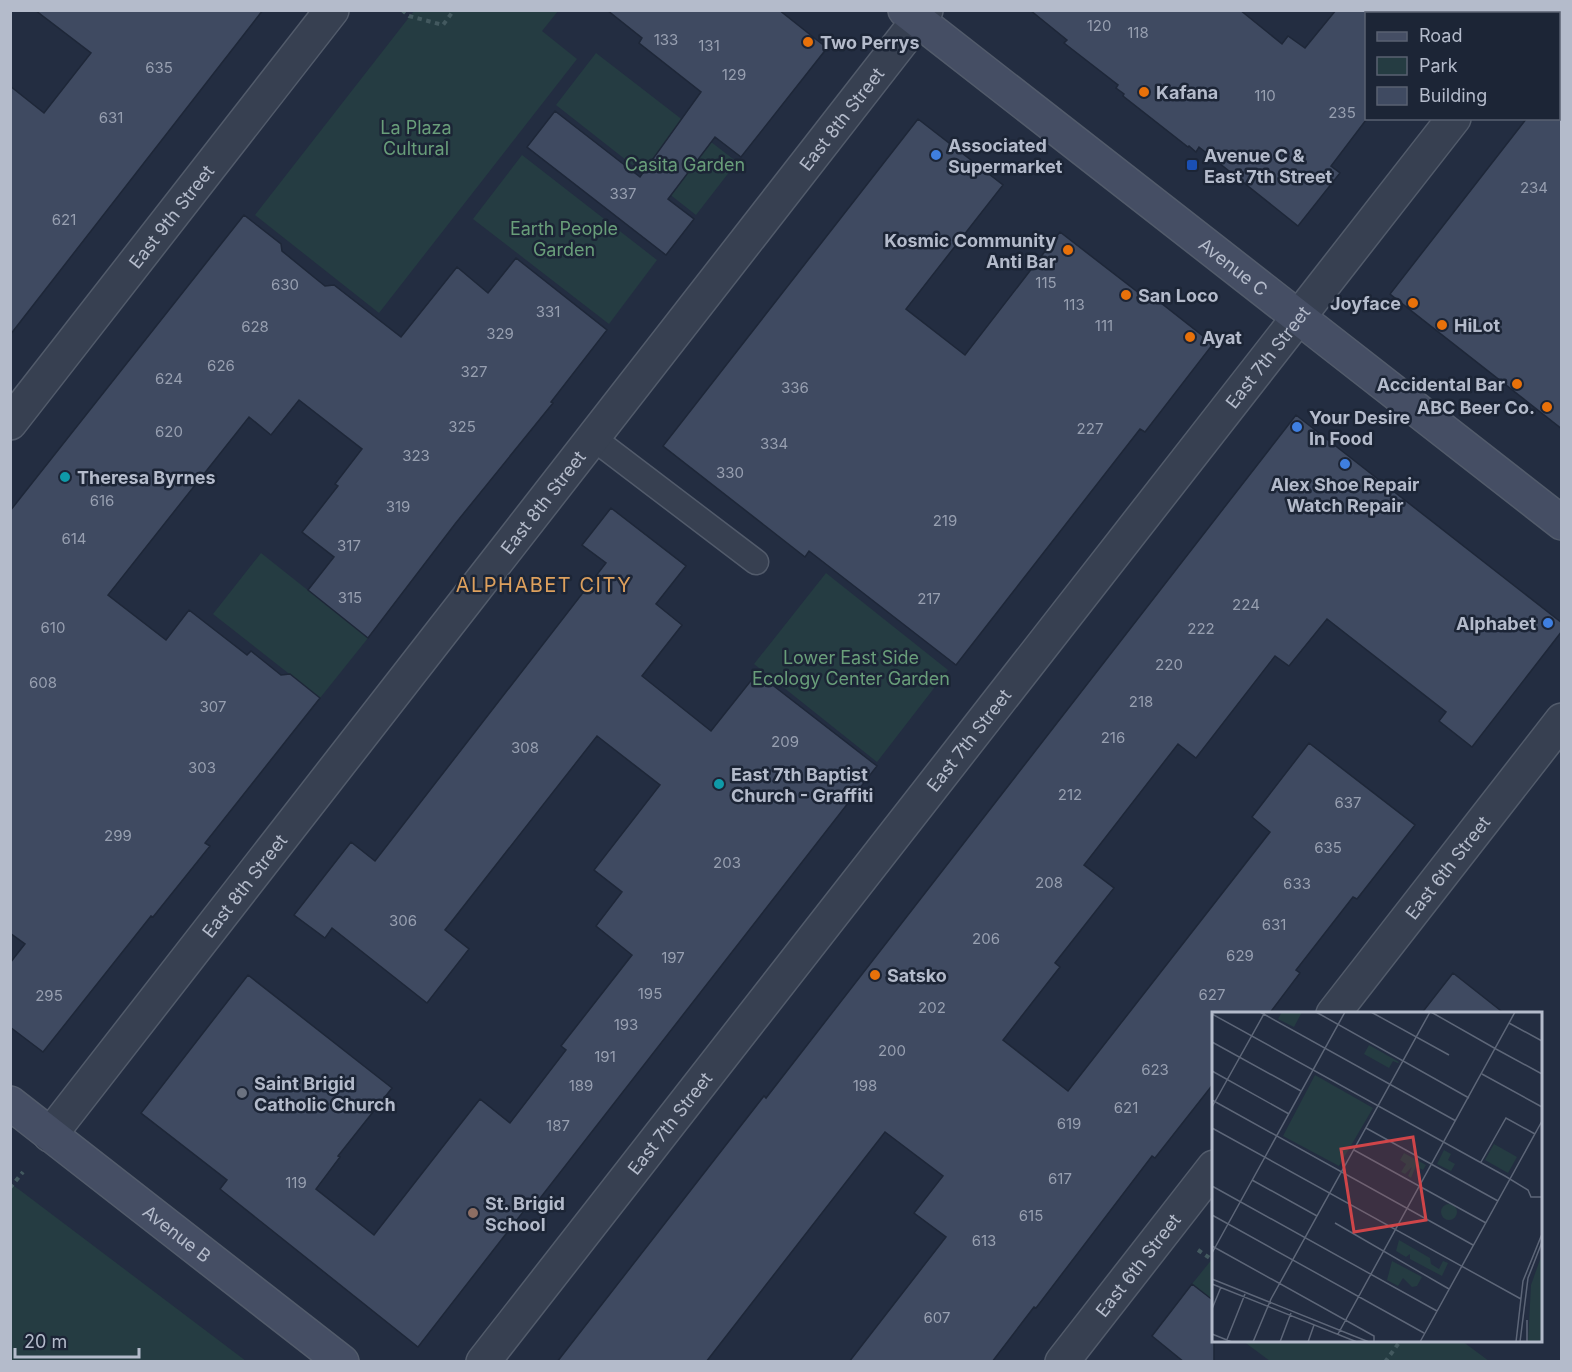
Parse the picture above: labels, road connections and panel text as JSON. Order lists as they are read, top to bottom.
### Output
{
  "streets": {
    "main road": ["Avenue C", "Avenue B"],
    "street": [
      "East 8th Street",
      "East 9th Street",
      "East 7th Street",
      "East 6th Street"
    ]
  },
  "crossings": [
    ["East 8th Street", "Avenue C"],
    ["East 8th Street", "Avenue B"],
    ["Avenue C", "East 7th Street"]
  ],
  "districts": ["ALPHABET CITY"],
  "parks": [
    "La Plaza Cultural",
    "Casita Garden",
    "Earth People Garden",
    "Lower East Side Ecology Center Garden"
  ],
  "places": {
    "other": [
      "Two Perrys",
      "Kafana",
      "Associated Supermarket",
      "Kosmic Community Anti Bar",
      "San Loco",
      "Joyface",
      "HiLot",
      "Ayat",
      "Accidental Bar",
      "ABC Beer Co.",
      "Your Desire In Food",
      "Alex Shoe Repair Watch Repair",
      "Theresa Byrnes",
      "Alphabet",
      "East 7th Baptist Church - Graffiti",
      "Satsko",
      "Saint Brigid Catholic Church",
      "St. Brigid School"
    ],
    "transit": ["Avenue C & East 7th Street"]
  },
  "house_numbers": [
    "120",
    "118",
    "133",
    "131",
    "635",
    "129",
    "110",
    "235",
    "631",
    "234",
    "337",
    "621",
    "115",
    "630",
    "113",
    "331",
    "111",
    "628",
    "329",
    "626",
    "327",
    "624",
    "336",
    "325",
    "227",
    "620",
    "334",
    "323",
    "330",
    "616",
    "319",
    "219",
    "614",
    "317",
    "315",
    "217",
    "224",
    "610",
    "222",
    "220",
    "608",
    "218",
    "307",
    "216",
    "209",
    "308",
    "303",
    "212",
    "637",
    "299",
    "635",
    "203",
    "208",
    "633",
    "306",
    "631",
    "206",
    "629",
    "197",
    "195",
    "627",
    "295",
    "202",
    "193",
    "200",
    "191",
    "623",
    "189",
    "198",
    "621",
    "619",
    "187",
    "617",
    "119",
    "615",
    "613",
    "607"
  ],
  "legend": ["Road", "Park", "Building"],
  "scale_bar": "20 m"
}
